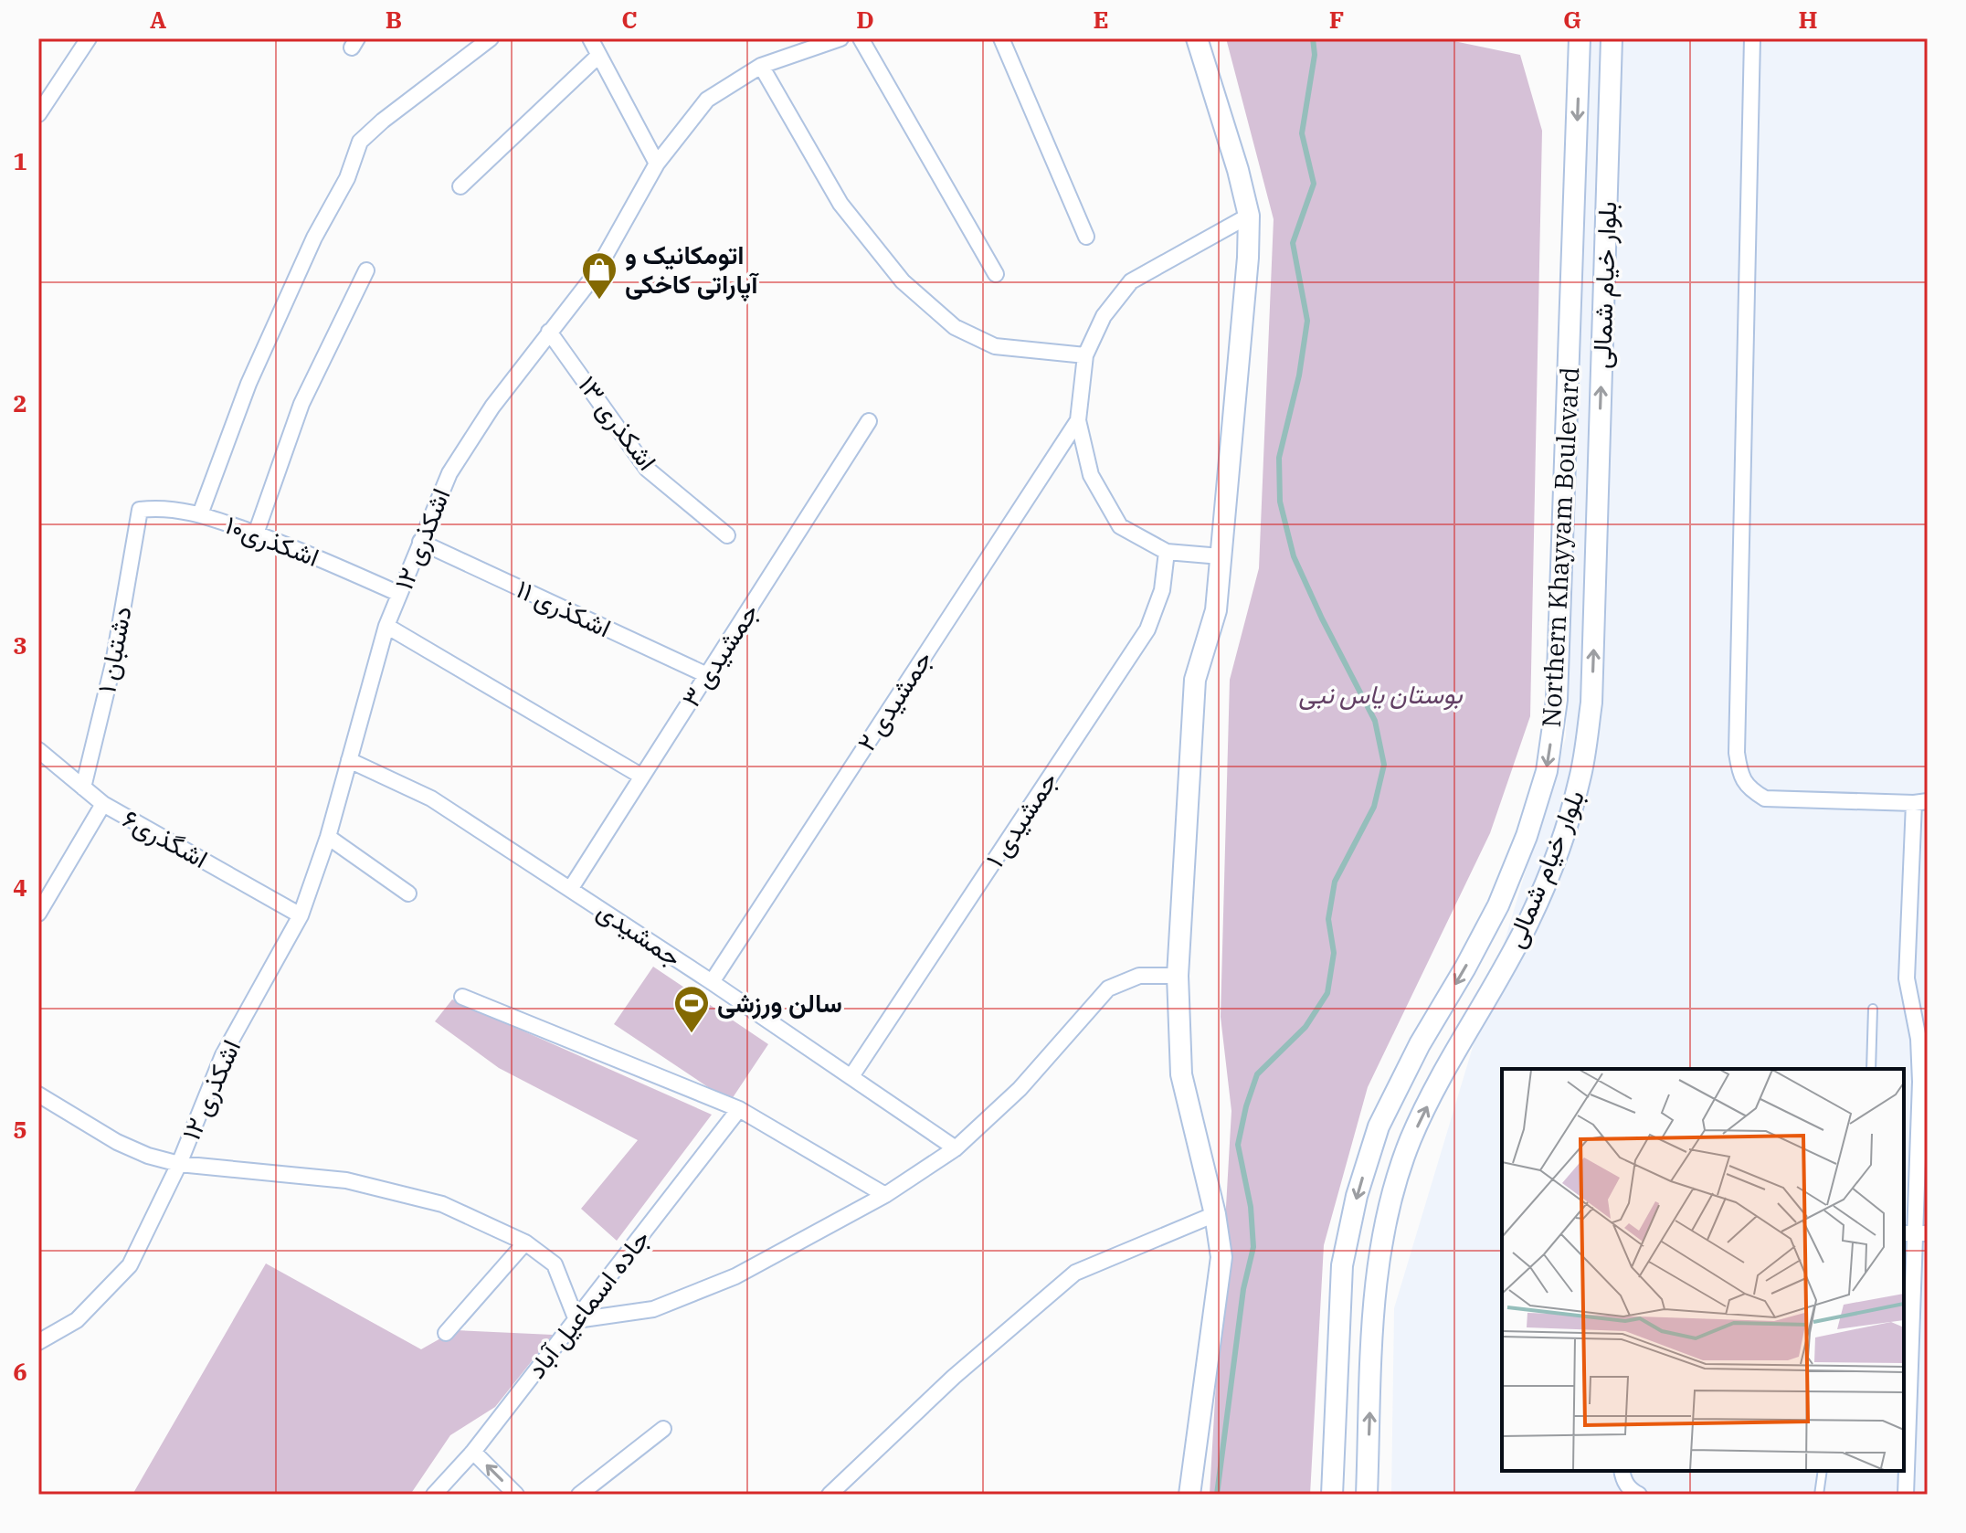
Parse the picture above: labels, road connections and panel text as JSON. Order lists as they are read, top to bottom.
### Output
{
  "streets": {
    "street": [
      "بلوار خیام شمالی",
      "اشکذری ۱۳",
      "اشکذری ۱۲",
      "اشکذری۱۰",
      "Northern Khayyam Boulevard",
      "اشکذری ۱۱",
      "دشتبان ۱",
      "جمشیدی ۳",
      "جمشیدی ۲",
      "جمشیدی ۱",
      "اشگذری۶",
      "جمشیدی",
      "جاده اسماعیل آباد"
    ]
  },
  "crossings": [
    ["اشکذری ۱۳", "اشکذری ۱۲"],
    ["اشکذری ۱۲", "اشکذری۱۰"],
    ["اشکذری ۱۲", "اشکذری ۱۱"],
    ["اشکذری ۱۲", "اشگذری۶"],
    ["اشکذری ۱۲", "جمشیدی"],
    ["اشکذری۱۰", "دشتبان ۱"],
    ["اشکذری ۱۱", "جمشیدی ۳"],
    ["دشتبان ۱", "اشگذری۶"],
    ["جمشیدی ۳", "جمشیدی"],
    ["جمشیدی ۲", "جمشیدی"],
    ["جمشیدی ۱", "جمشیدی"]
  ],
  "one_way": ["بلوار خیام شمالی", "Northern Khayyam Boulevard"],
  "parks": ["بوستان یاس نبی"],
  "places": {
    "shop": ["اتومکانیک و آپاراتی کاخکی"],
    "sports": ["سالن ورزشی"]
  },
  "grid": {
    "columns": [
      "A",
      "B",
      "C",
      "D",
      "E",
      "F",
      "G",
      "H"
    ],
    "rows": [
      "1",
      "2",
      "3",
      "4",
      "5",
      "6"
    ]
  }
}
